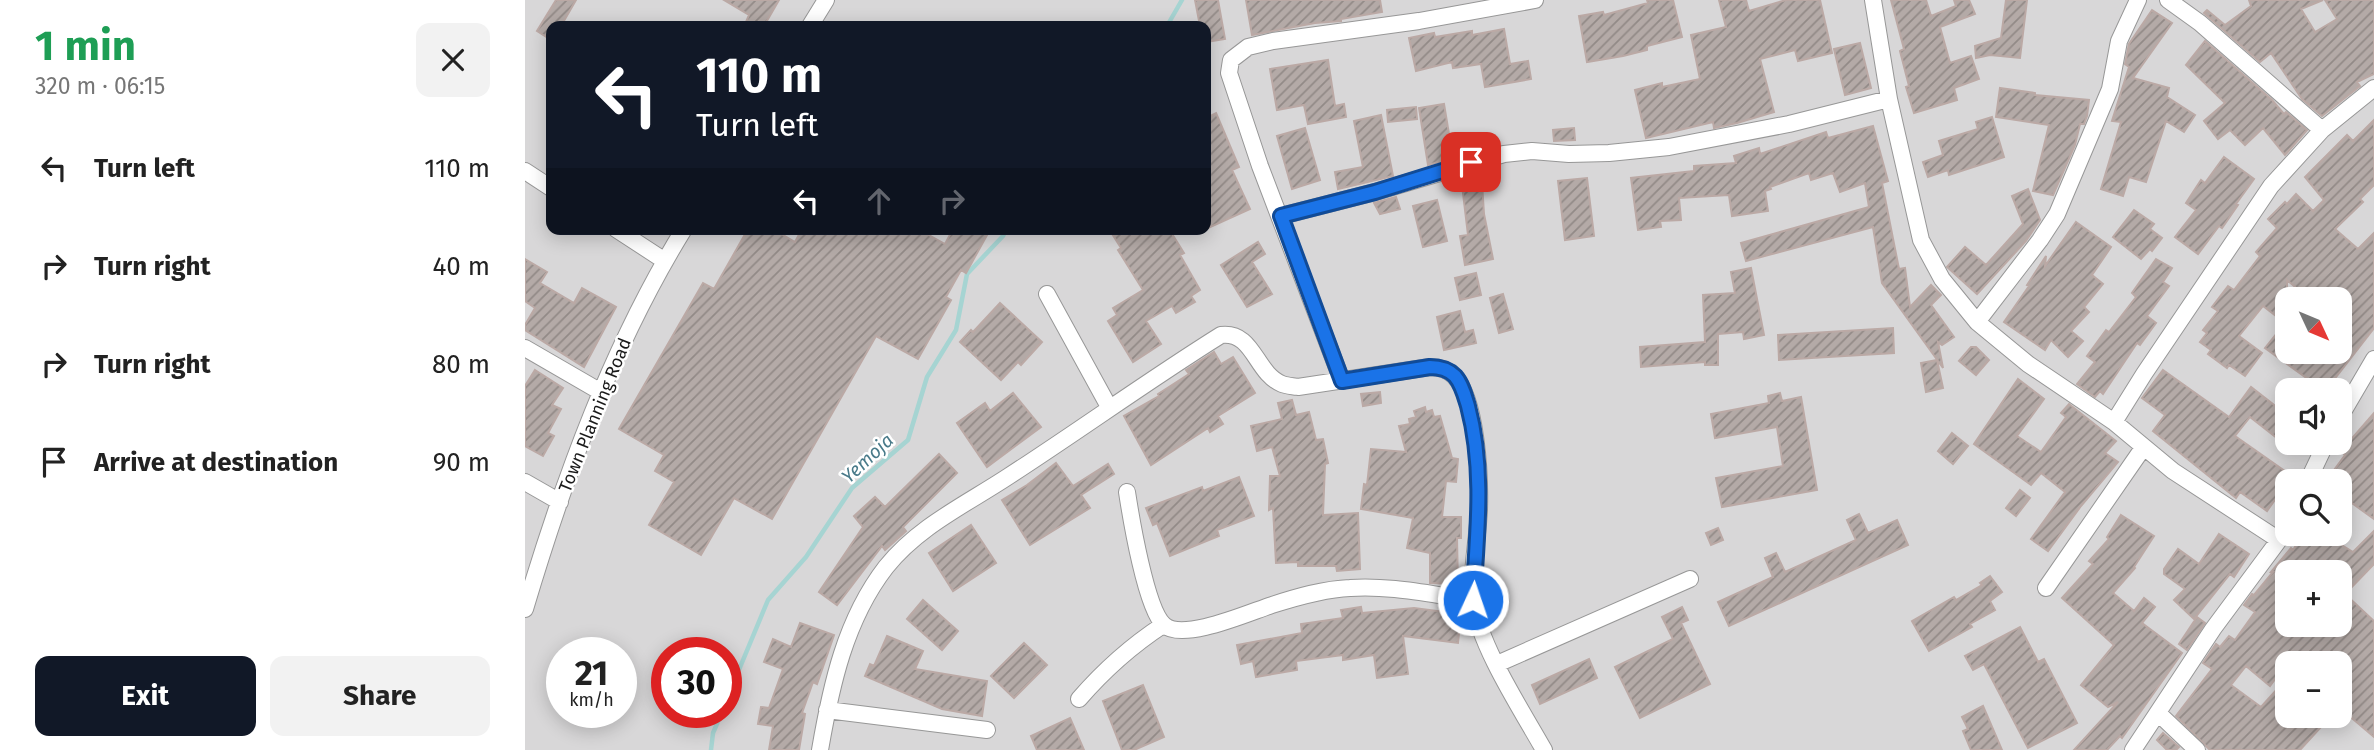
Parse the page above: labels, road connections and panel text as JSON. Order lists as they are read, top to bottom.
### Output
{
  "streets": {
    "street": ["Town Planning Road"]
  },
  "water": ["Yemoja"],
  "north": "bottom right",
  "page": {
    "heading": ["1 min", "320 m · 06:15"],
    "turn": ["110 m", "Turn left"],
    "list": [
      {
        "name": "Turn left",
        "value": "110 m"
      },
      {
        "name": "Turn right",
        "value": "40 m"
      },
      {
        "name": "Turn right",
        "value": "80 m"
      },
      {
        "name": "Arrive at destination",
        "value": "90 m"
      }
    ],
    "map_buttons": ["+", "−"],
    "speed": "21 km/h",
    "limit": "30",
    "buttons": ["Exit", "Share"]
  }
}
